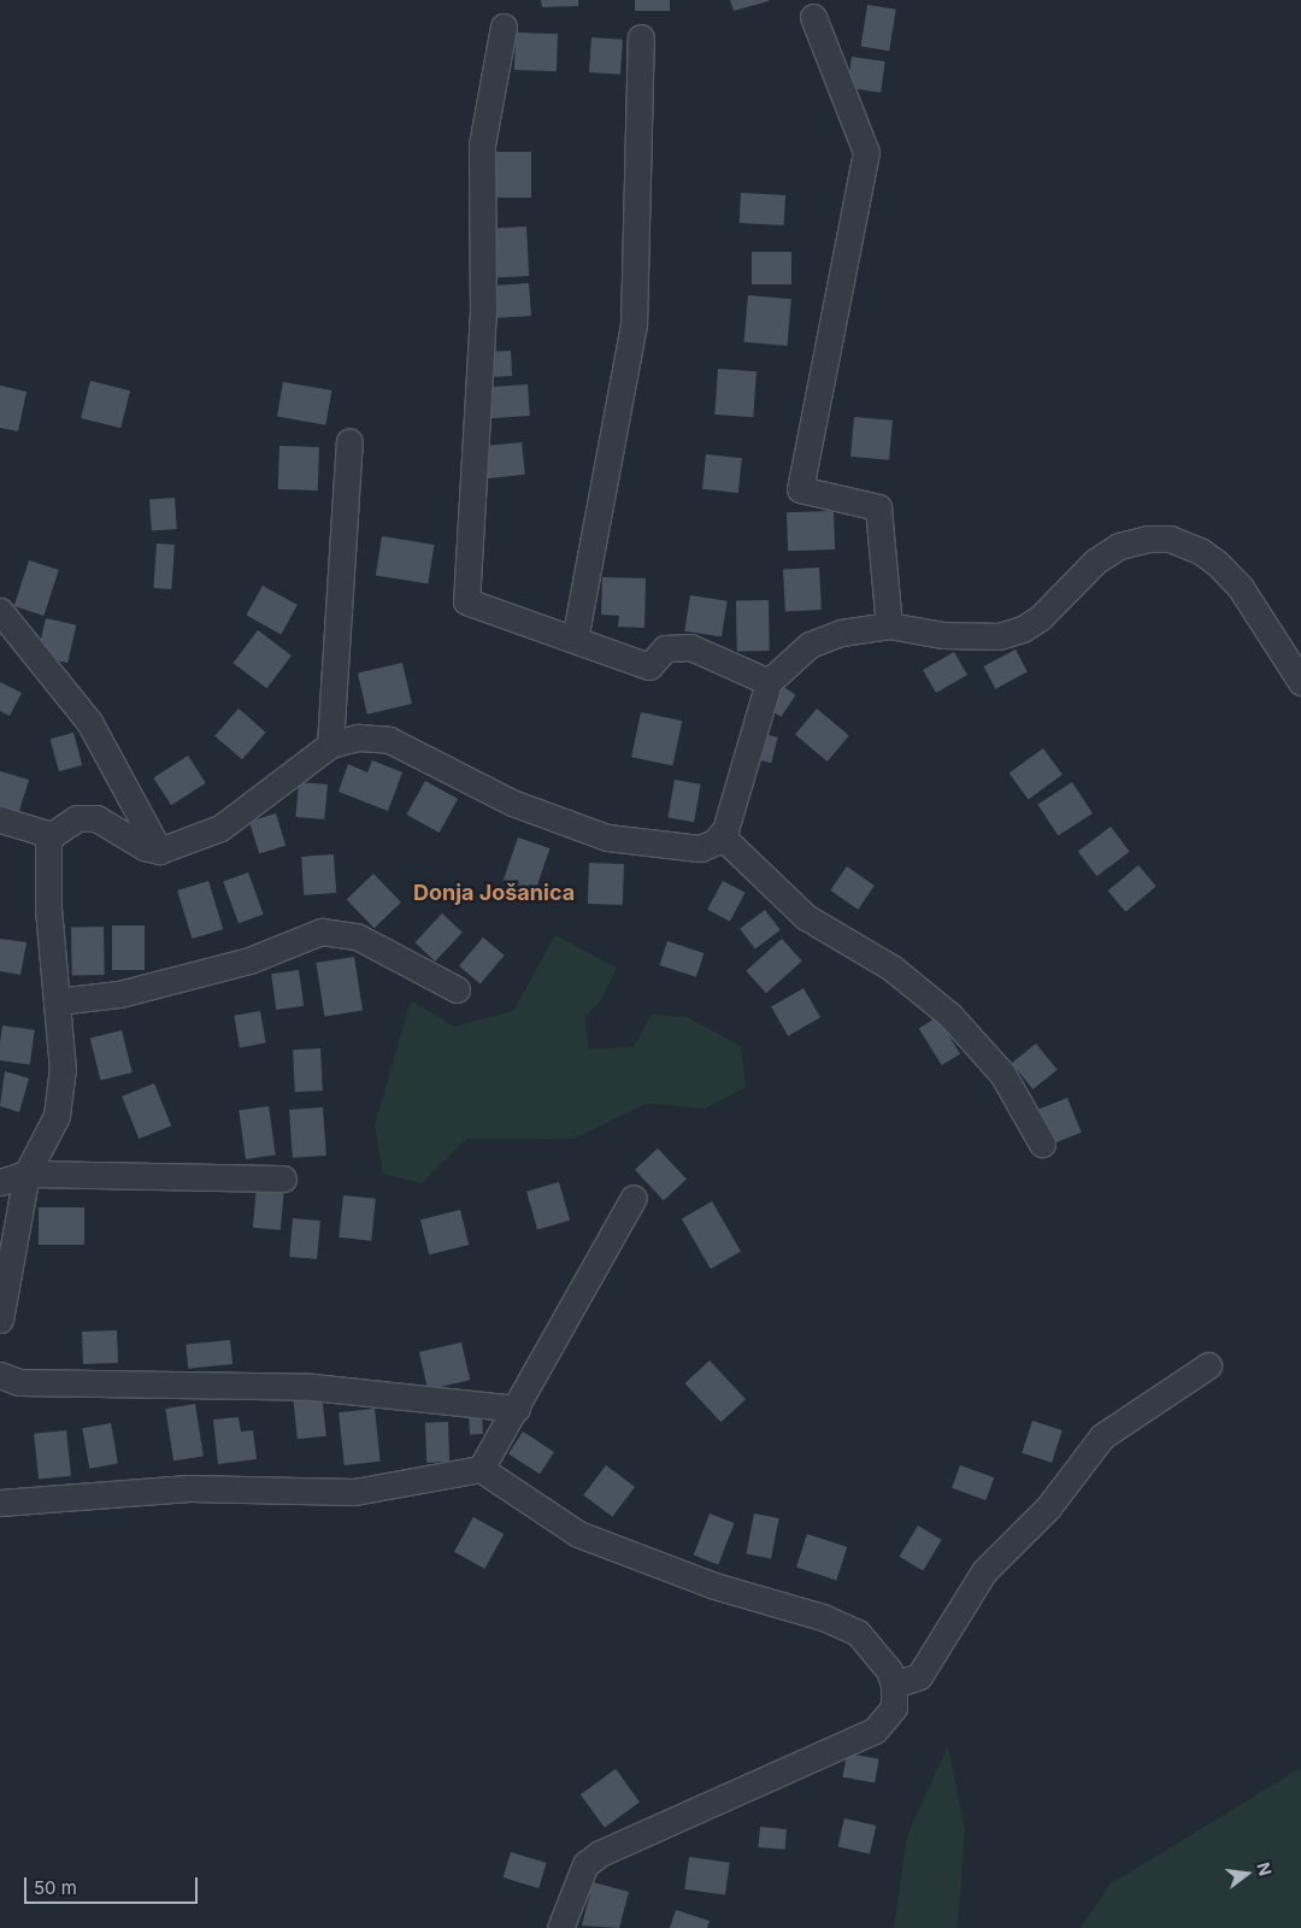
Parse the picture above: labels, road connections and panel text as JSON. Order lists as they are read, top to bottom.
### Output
{
  "districts": ["Donja Jošanica"],
  "scale_bar": "50 m",
  "north": "right"
}
